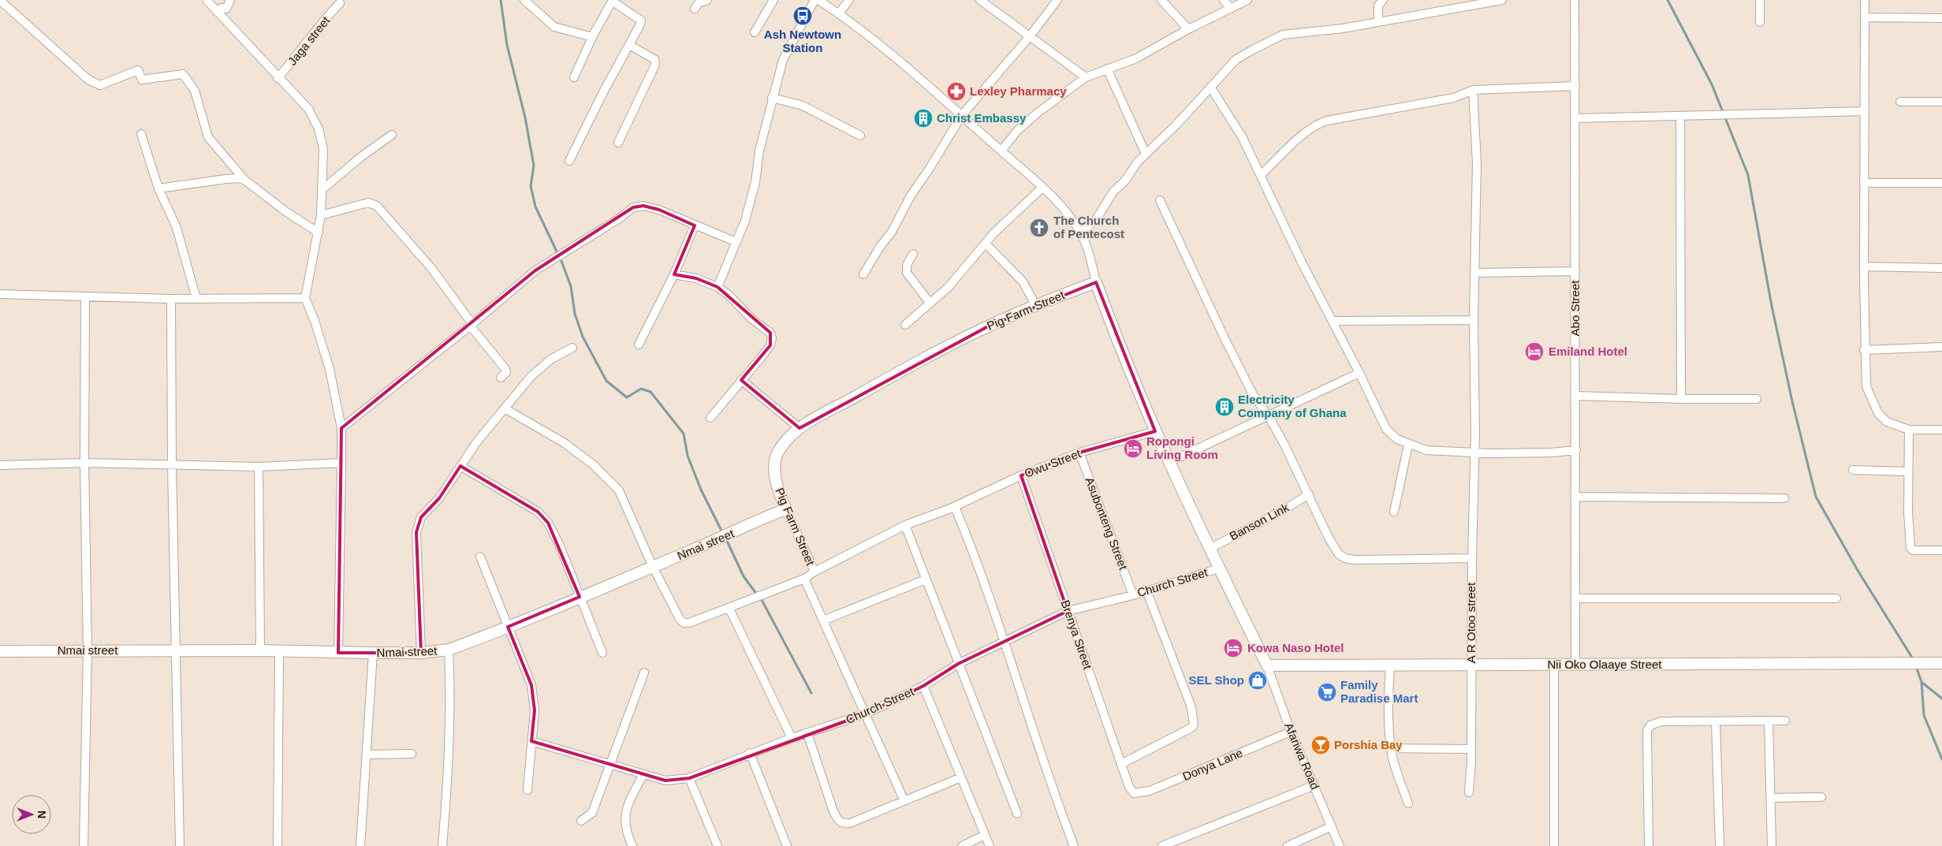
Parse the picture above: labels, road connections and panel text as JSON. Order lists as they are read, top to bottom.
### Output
{
  "streets": {
    "street": [
      "Jaga street",
      "Abo Street",
      "Pig Farm Street",
      "Owu Street",
      "Banson Link",
      "Asubonteng Street",
      "Nmai street",
      "Church Street",
      "A R Otoo street",
      "Brenya Street",
      "Nii Oko Olaaye Street",
      "Afariwa Road",
      "Donya Lane"
    ]
  },
  "crossings": [
    ["Abo Street", "Nii Oko Olaaye Street"],
    ["Pig Farm Street", "Owu Street"],
    ["Pig Farm Street", "Nmai street"],
    ["Owu Street", "Asubonteng Street"],
    ["Owu Street", "Brenya Street"],
    ["Asubonteng Street", "Church Street"],
    ["Church Street", "Brenya Street"],
    ["A R Otoo street", "Nii Oko Olaaye Street"],
    ["Brenya Street", "Donya Lane"],
    ["Nii Oko Olaaye Street", "Afariwa Road"],
    ["Afariwa Road", "Donya Lane"]
  ],
  "places": {
    "bus stop": ["Ash Newtown Station"],
    "pharmacy": ["Lexley Pharmacy"],
    "building": ["Christ Embassy", "Electricity Company of Ghana"],
    "church": ["The Church of Pentecost"],
    "hotel": ["Emiland Hotel", "Ropongi Living Room", "Kowa Naso Hotel"],
    "shop": ["SEL Shop"],
    "supermarket": ["Family Paradise Mart"],
    "bar": ["Porshia Bay"]
  },
  "north": "right"
}
